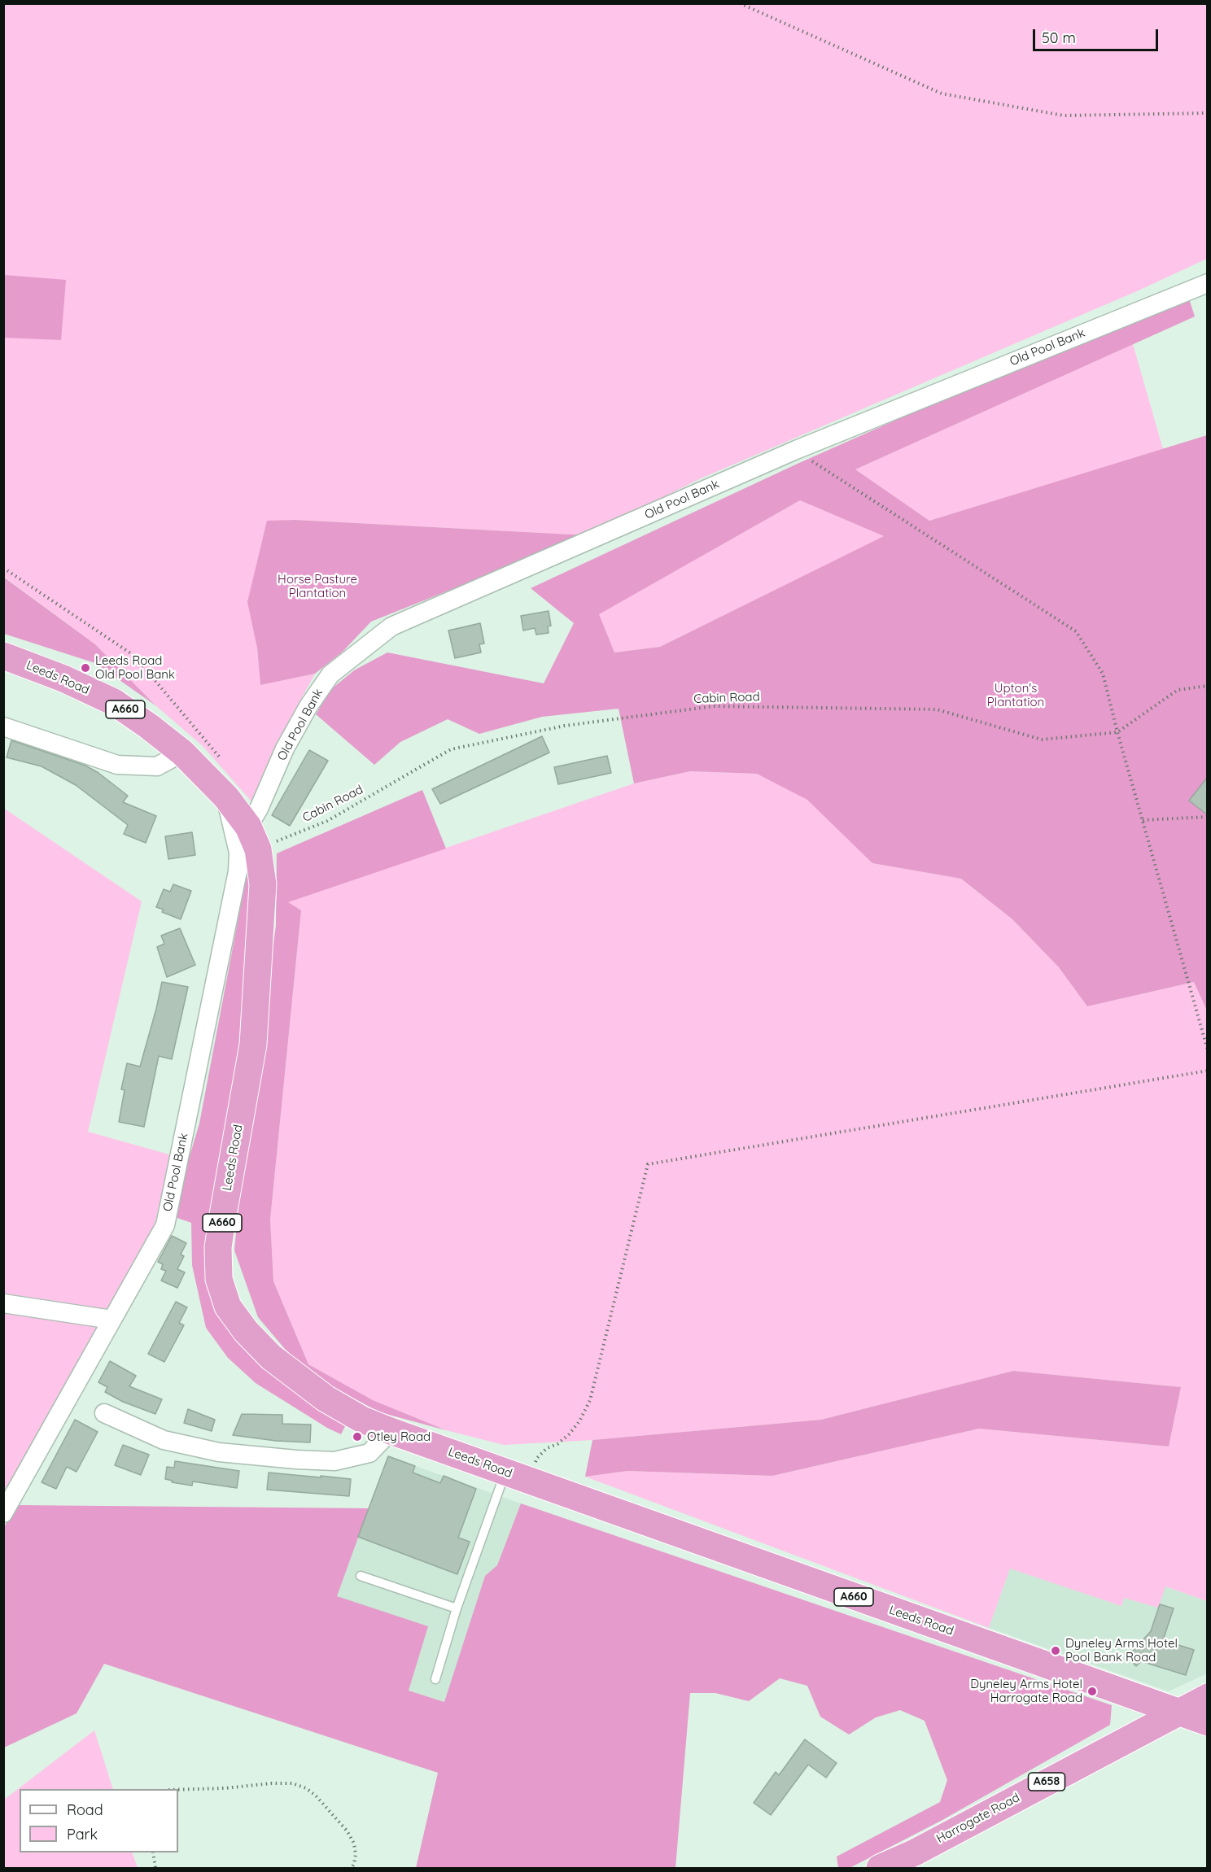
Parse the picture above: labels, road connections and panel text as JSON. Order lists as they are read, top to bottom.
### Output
{
  "streets": {
    "highway": [
      "Leeds Road",
      "A660",
      "A658",
      "Harrogate Road"
    ],
    "street": ["Old Pool Bank"],
    "path": ["Cabin Road"]
  },
  "crossings": [
    ["Old Pool Bank", "Leeds Road"],
    ["Old Pool Bank", "Cabin Road"],
    ["Leeds Road", "Cabin Road"],
    ["Leeds Road", "A658"],
    ["Leeds Road", "Harrogate Road"],
    ["A658", "Harrogate Road"]
  ],
  "parks": ["Horse Pasture Plantation", "Upton's Plantation"],
  "places": [
    "Leeds Road Old Pool Bank",
    "Otley Road",
    "Dyneley Arms Hotel Pool Bank Road",
    "Dyneley Arms Hotel Harrogate Road"
  ],
  "legend": ["Road", "Park"],
  "scale_bar": "50 m"
}
